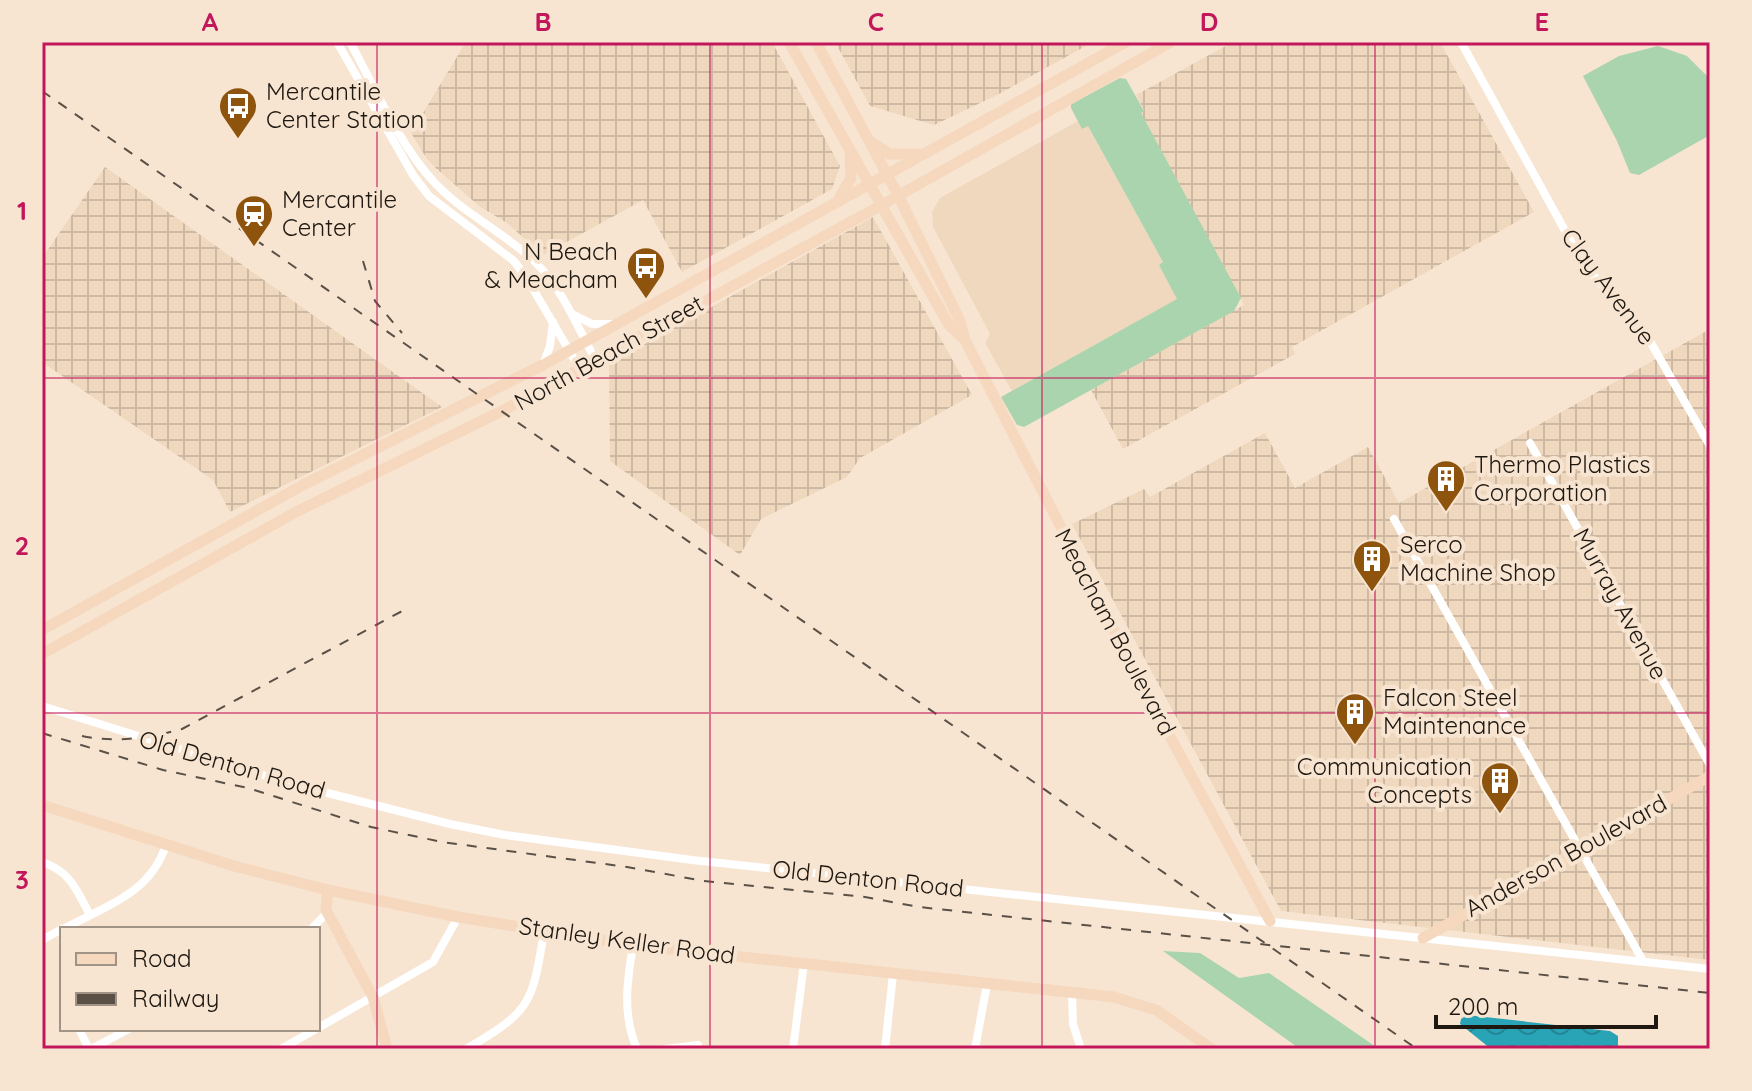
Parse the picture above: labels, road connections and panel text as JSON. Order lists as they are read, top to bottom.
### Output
{
  "streets": {
    "main road": [
      "North Beach Street",
      "Meacham Boulevard",
      "Anderson Boulevard",
      "Stanley Keller Road"
    ],
    "street": ["Clay Avenue", "Murray Avenue", "Old Denton Road"]
  },
  "crossings": [
    ["North Beach Street", "Meacham Boulevard"],
    ["Meacham Boulevard", "Old Denton Road"],
    ["Old Denton Road", "Anderson Boulevard"]
  ],
  "places": {
    "bus stop": ["Mercantile Center Station", "N Beach & Meacham"],
    "station": ["Mercantile Center"],
    "building": [
      "Thermo Plastics Corporation",
      "Serco Machine Shop",
      "Falcon Steel Maintenance",
      "Communication Concepts"
    ]
  },
  "legend": ["Road", "Railway"],
  "scale_bar": "200 m",
  "grid": {
    "columns": [
      "A",
      "B",
      "C",
      "D",
      "E"
    ],
    "rows": ["1", "2", "3"]
  }
}
